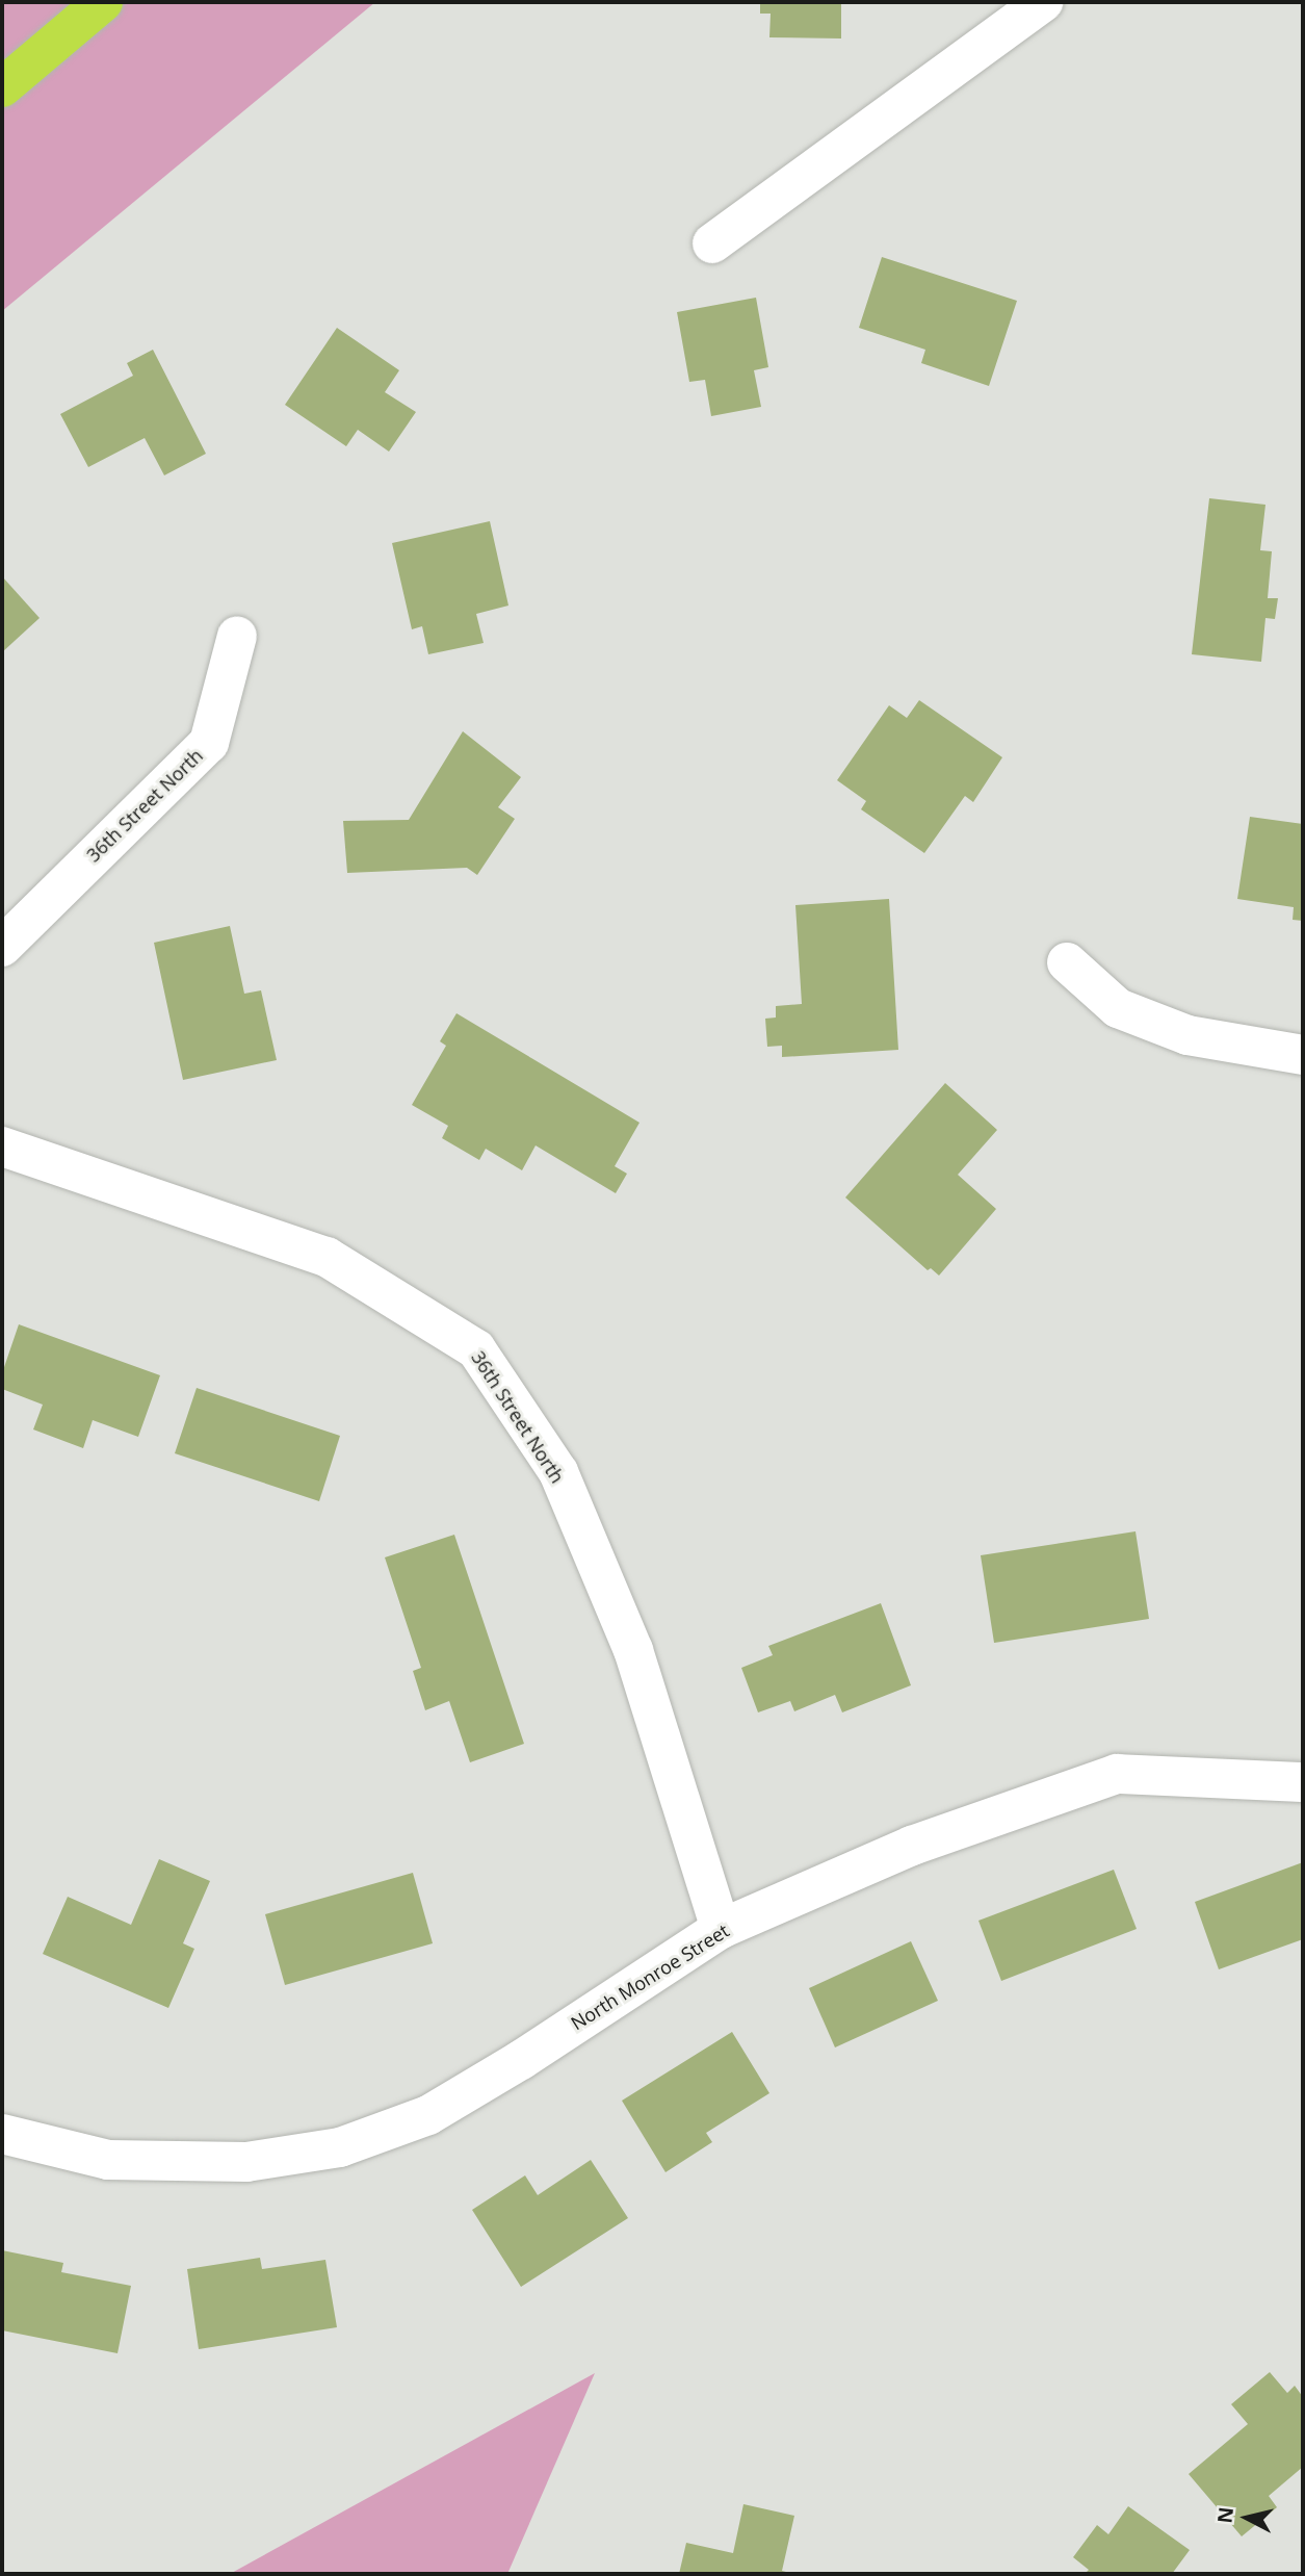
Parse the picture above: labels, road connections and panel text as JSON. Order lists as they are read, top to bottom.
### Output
{
  "streets": {
    "street": ["36th Street North", "North Monroe Street"]
  },
  "crossings": [
    ["36th Street North", "North Monroe Street"]
  ],
  "north": "left"
}
